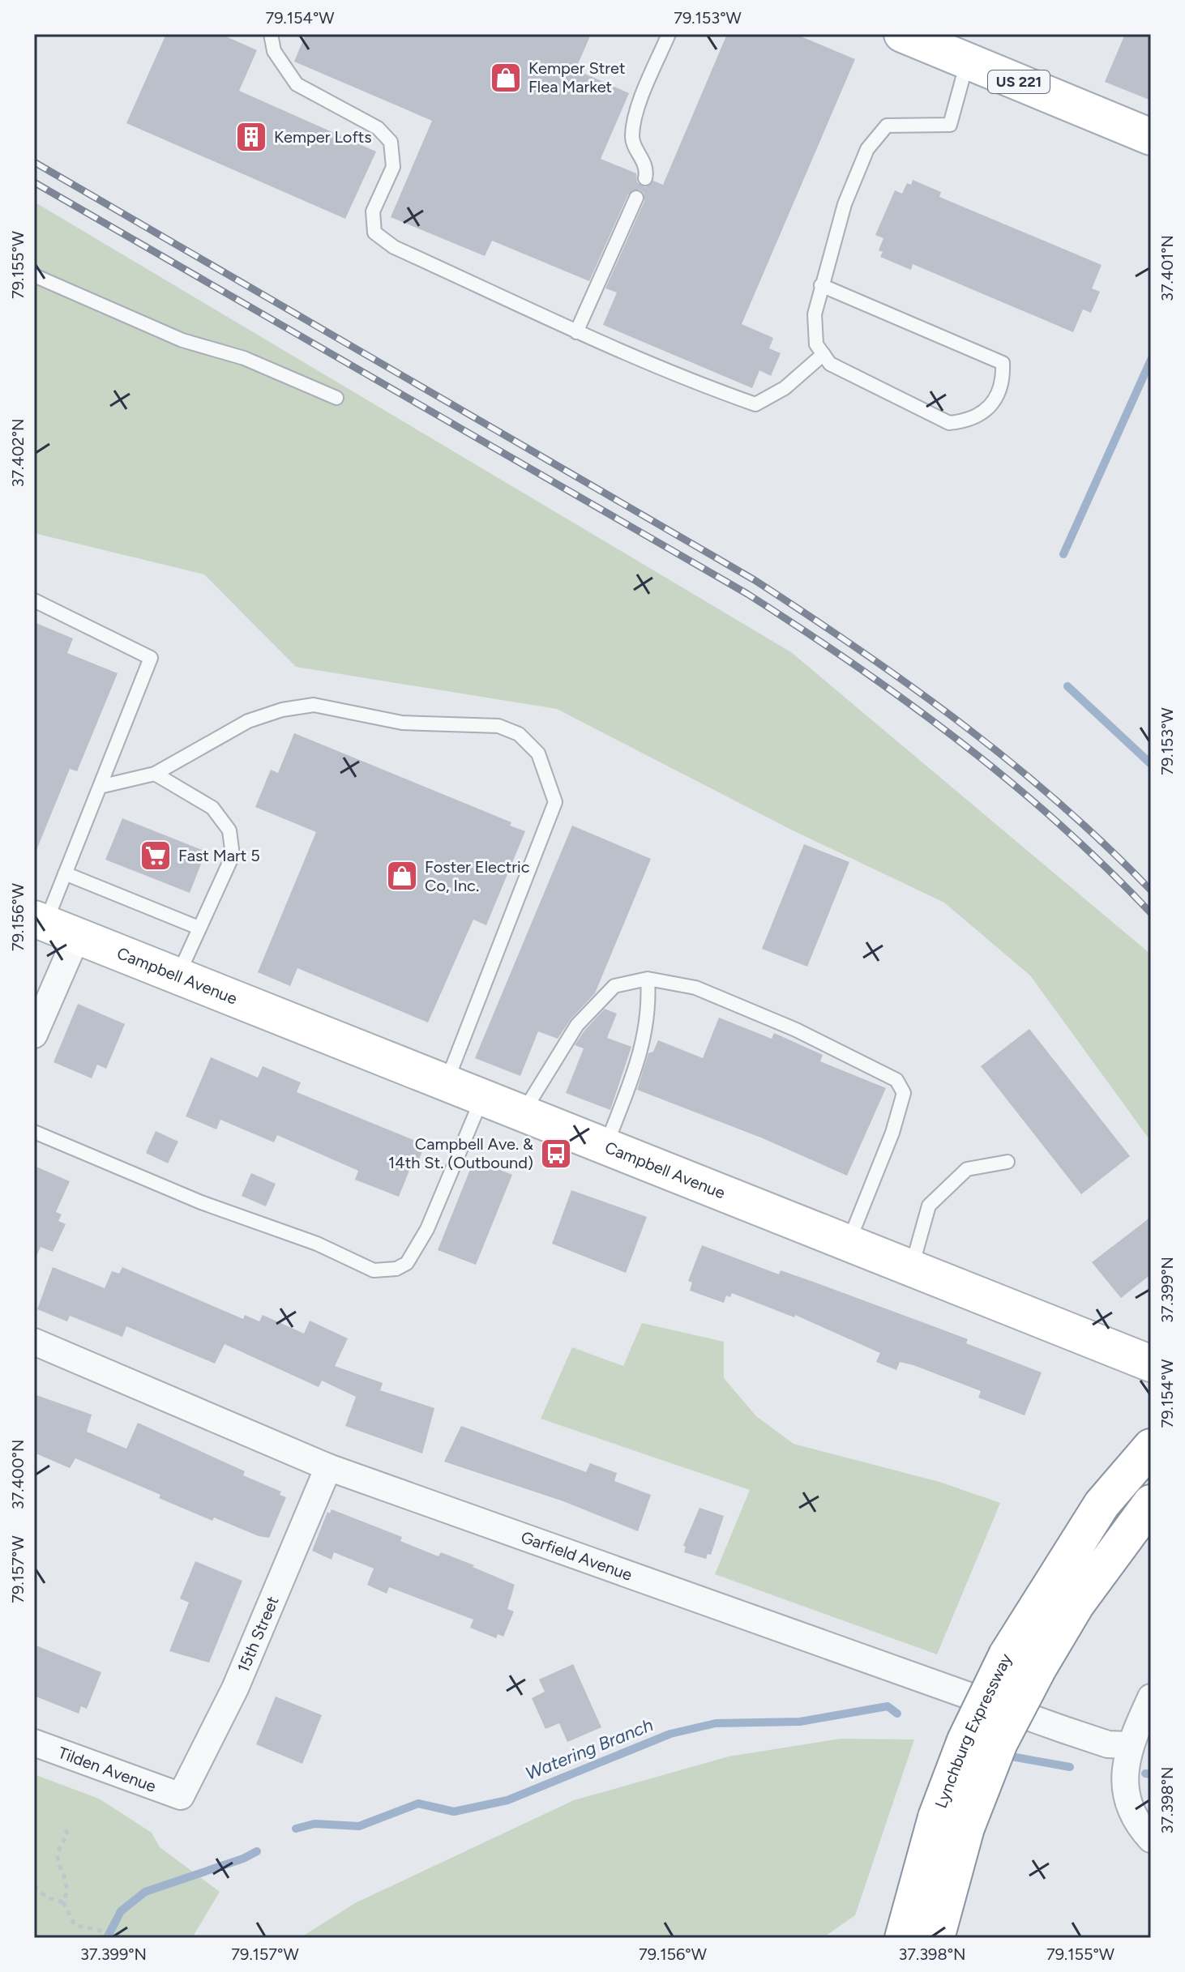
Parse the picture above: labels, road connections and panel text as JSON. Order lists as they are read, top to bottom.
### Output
{
  "streets": {
    "main road": ["US 221", "Campbell Avenue", "Lynchburg Expressway"],
    "street": ["Garfield Avenue", "15th Street", "Tilden Avenue"]
  },
  "crossings": [
    ["Garfield Avenue", "15th Street"],
    ["15th Street", "Tilden Avenue"]
  ],
  "water": ["Watering Branch"],
  "places": {
    "shop": ["Kemper Stret Flea Market", "Foster Electric Co, Inc."],
    "building": ["Kemper Lofts"],
    "supermarket": ["Fast Mart 5"],
    "bus stop": ["Campbell Ave. & 14th St. (Outbound)"]
  },
  "coordinates": [
    "79.154°W",
    "79.153°W",
    "79.155°W",
    "37.401°N",
    "37.402°N",
    "79.156°W",
    "37.399°N",
    "37.400°N",
    "79.157°W",
    "37.398°N"
  ]
}
